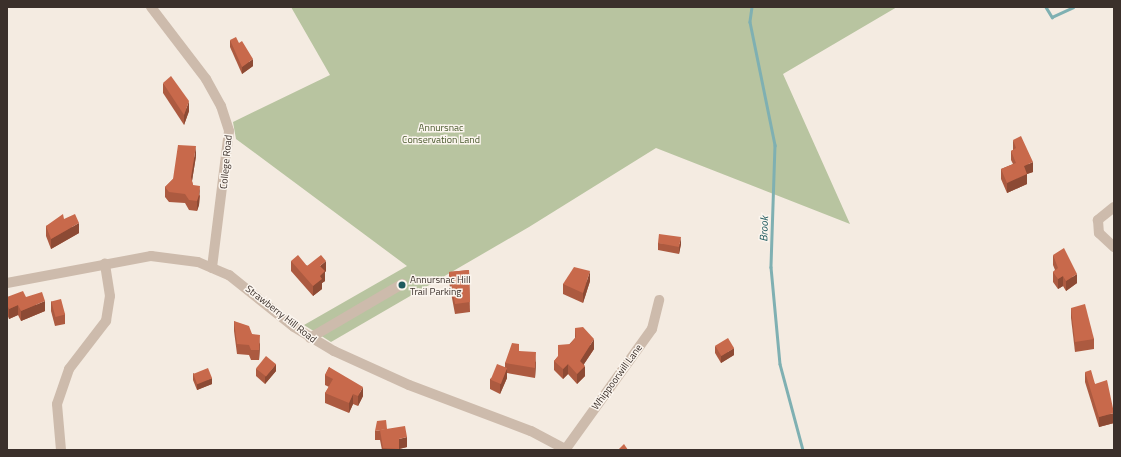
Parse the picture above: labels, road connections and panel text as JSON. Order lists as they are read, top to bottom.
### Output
{
  "streets": {
    "street": ["College Road", "Strawberry Hill Road", "Whippoorwill Lane"]
  },
  "crossings": [
    ["College Road", "Strawberry Hill Road"],
    ["Strawberry Hill Road", "Whippoorwill Lane"]
  ],
  "water": ["Brook"],
  "parks": ["Annursnac Conservation Land"],
  "places": ["Annursnac Hill Trail Parking"]
}
